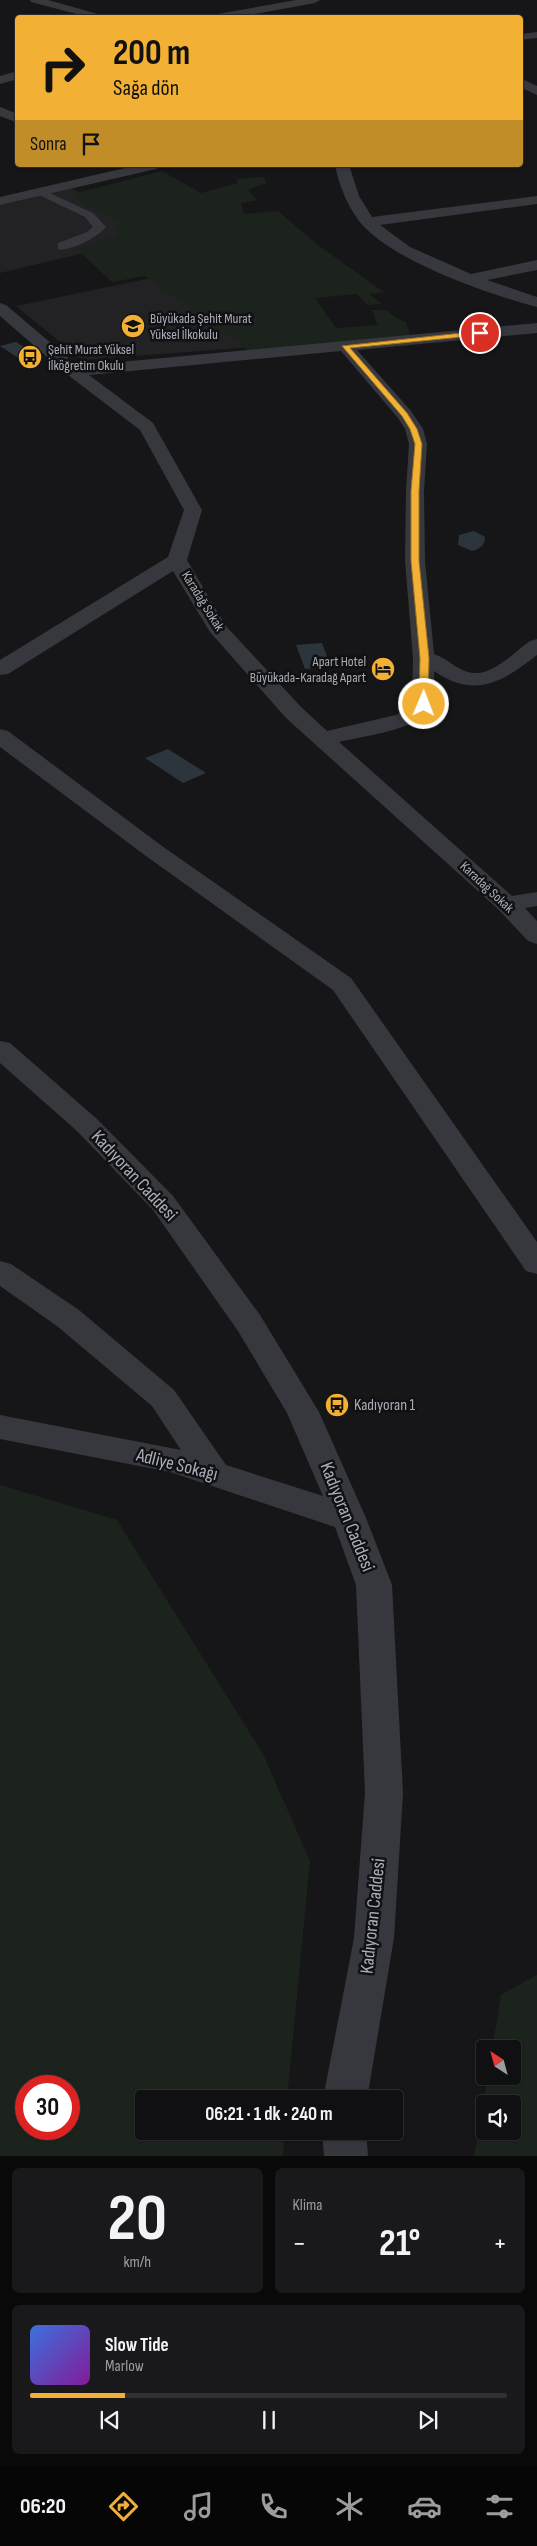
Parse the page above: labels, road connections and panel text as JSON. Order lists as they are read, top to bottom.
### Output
{
  "streets": {
    "street": ["Karadağ Sokak", "Kadıyoran Caddesi", "Adliye Sokağı"]
  },
  "crossings": [
    ["Kadıyoran Caddesi", "Adliye Sokağı"]
  ],
  "places": {
    "school or university": ["Büyükada Şehit Murat Yüksel İlkokulu"],
    "bus stop": ["Şehit Murat Yüksel İlköğretim Okulu", "Kadıyoran 1"],
    "hotel": ["Apart Hotel Büyükada-Karadağ Apart"]
  },
  "north": "top left",
  "page": {
    "turn": ["200 m", "Sağa dön"],
    "then": "Sonra",
    "limit": "30",
    "trip": "06:21 · 1 dk · 240 m",
    "tile": [
      ["20", "km/h"],
      "Klima"
    ],
    "heat": ["−", "21°", "+"],
    "song": ["Slow Tide", "Marlow"],
    "tabs": "06:20"
  }
}
